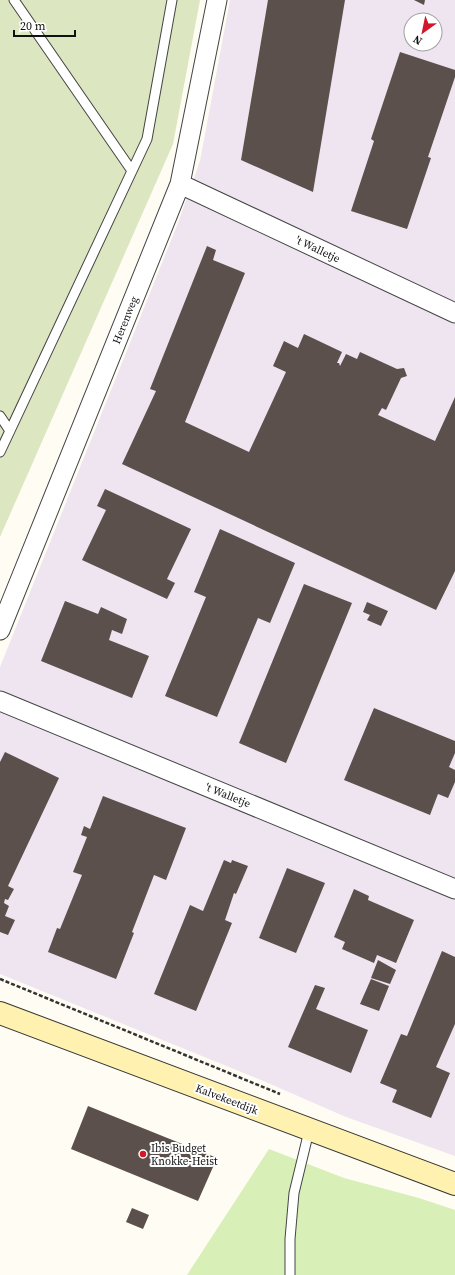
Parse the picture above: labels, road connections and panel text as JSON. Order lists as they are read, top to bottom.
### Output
{
  "streets": {
    "street": ["'t Walletje", "Herenweg", "Kalvekeetdijk"]
  },
  "crossings": [
    ["'t Walletje", "Herenweg"]
  ],
  "places": ["Ibis Budget Knokke-Heist"],
  "scale_bar": "20 m",
  "north": "bottom left"
}
